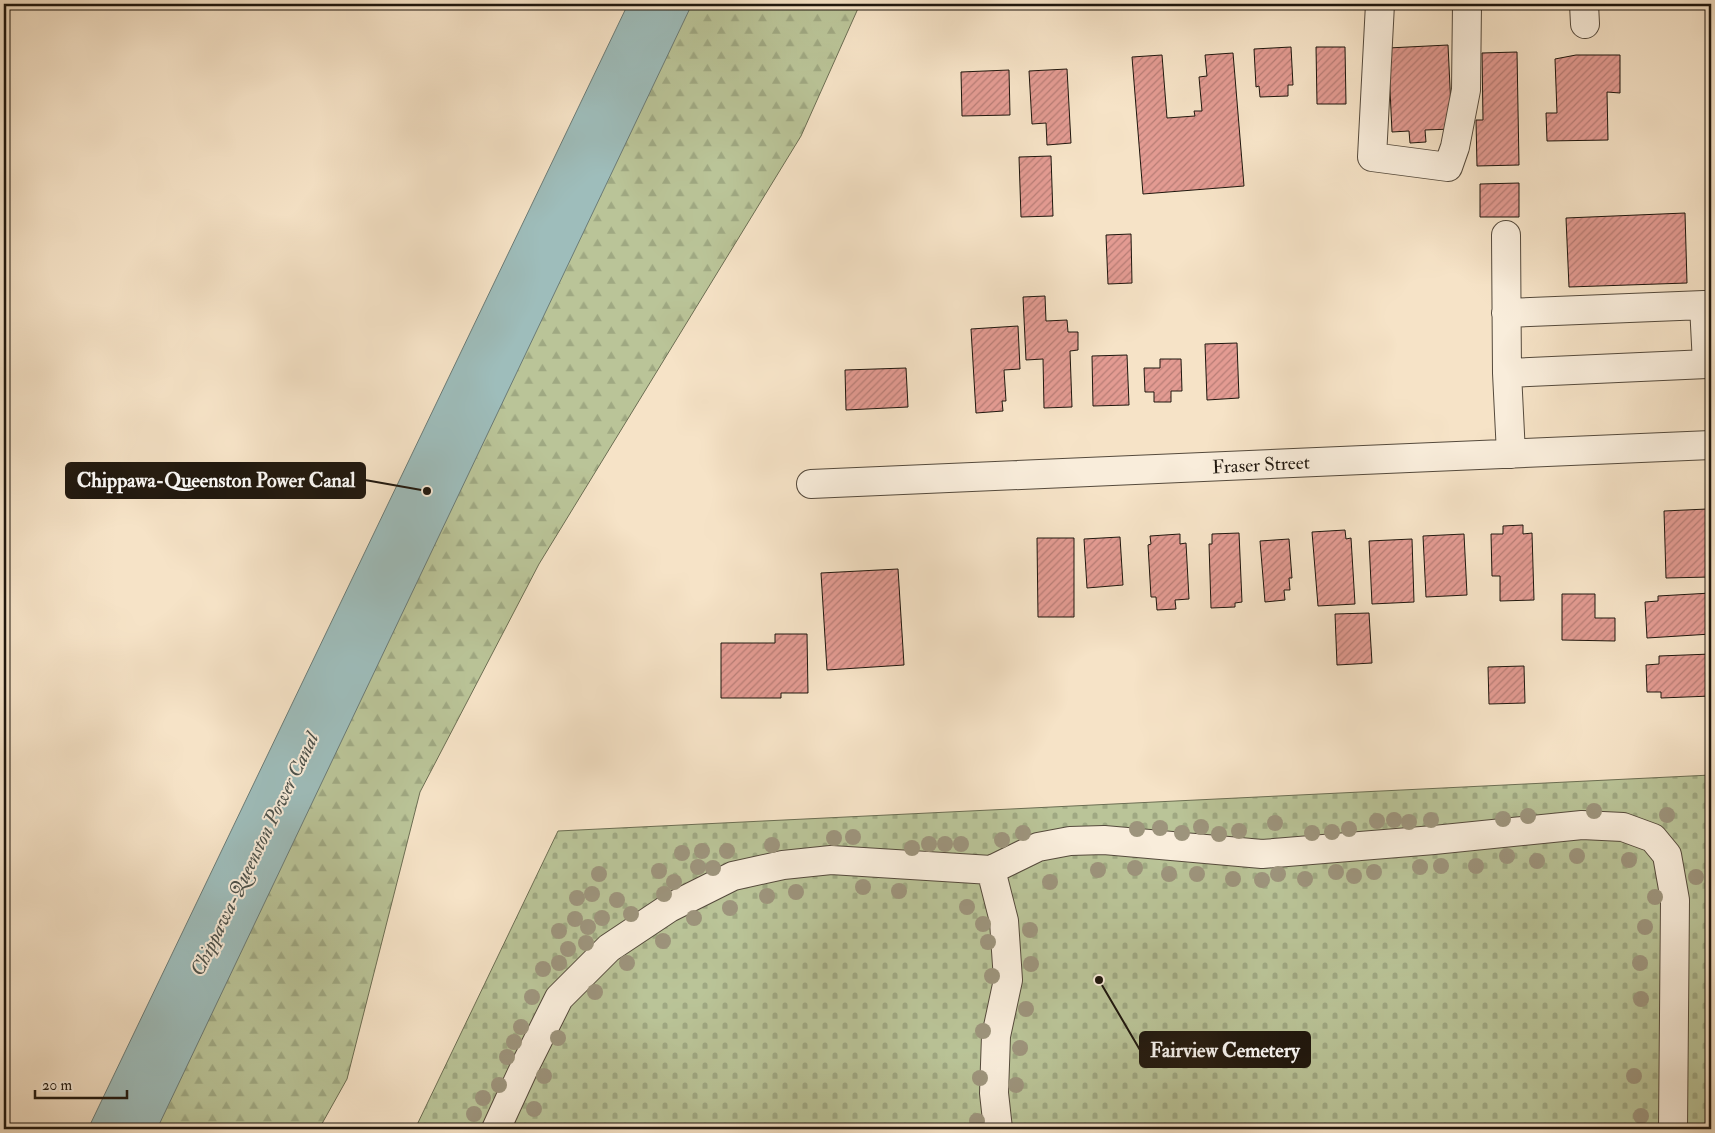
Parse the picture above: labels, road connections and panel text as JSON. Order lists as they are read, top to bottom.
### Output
{
  "streets": {
    "street": ["Fraser Street"]
  },
  "water": ["Chippawa-Queenston Power Canal"],
  "places": ["Chippawa-Queenston Power Canal", "Fairview Cemetery"],
  "scale_bar": "20 m"
}
